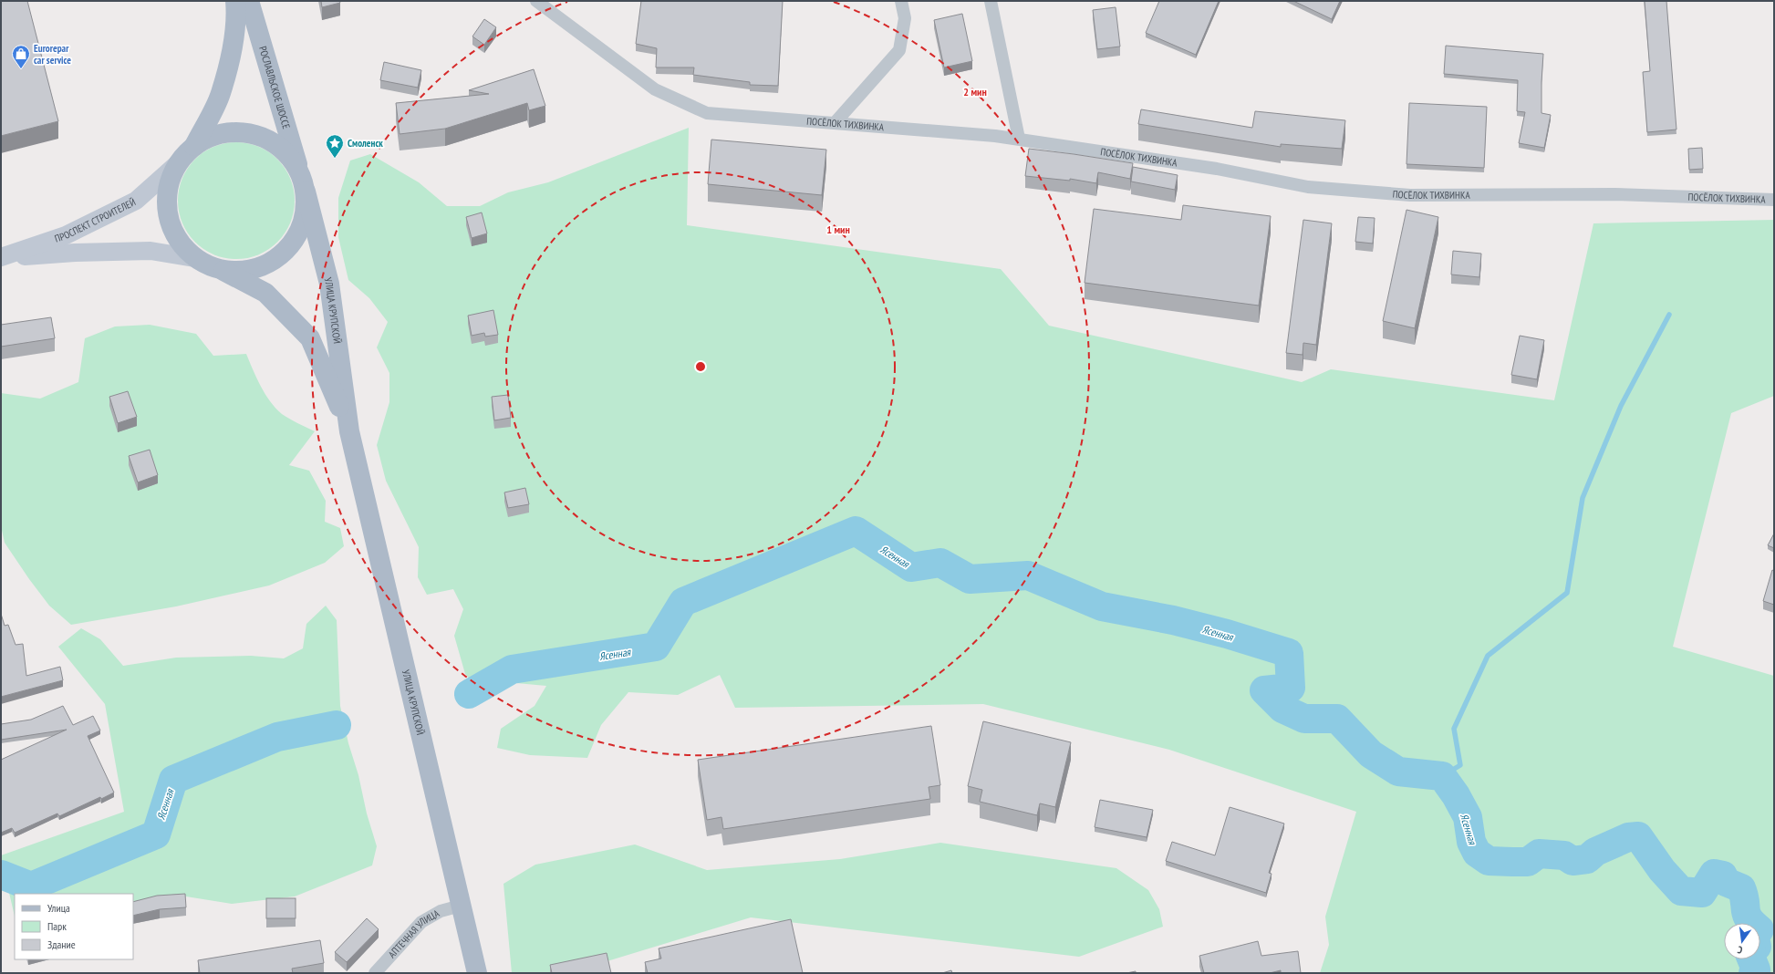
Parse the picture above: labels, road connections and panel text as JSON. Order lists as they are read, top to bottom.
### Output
{
  "streets": {
    "main road": ["РОСЛАВЛЬСКОЕ ШОССЕ", "ПРОСПЕКТ СТРОИТЕЛЕЙ", "УЛИЦА КРУПСКОЙ"],
    "street": ["ПОСЁЛОК ТИХВИНКА", "АПТЕЧНАЯ УЛИЦА"]
  },
  "crossings": [
    ["РОСЛАВЛЬСКОЕ ШОССЕ", "УЛИЦА КРУПСКОЙ"],
    ["УЛИЦА КРУПСКОЙ", "АПТЕЧНАЯ УЛИЦА"]
  ],
  "water": ["Ясенная"],
  "places": {
    "shop": ["Eurorepar car service"],
    "place": ["Смоленск"]
  },
  "legend": ["Улица", "Парк", "Здание"],
  "north": "bottom",
  "rings": ["2 мин", "1 мин"]
}
